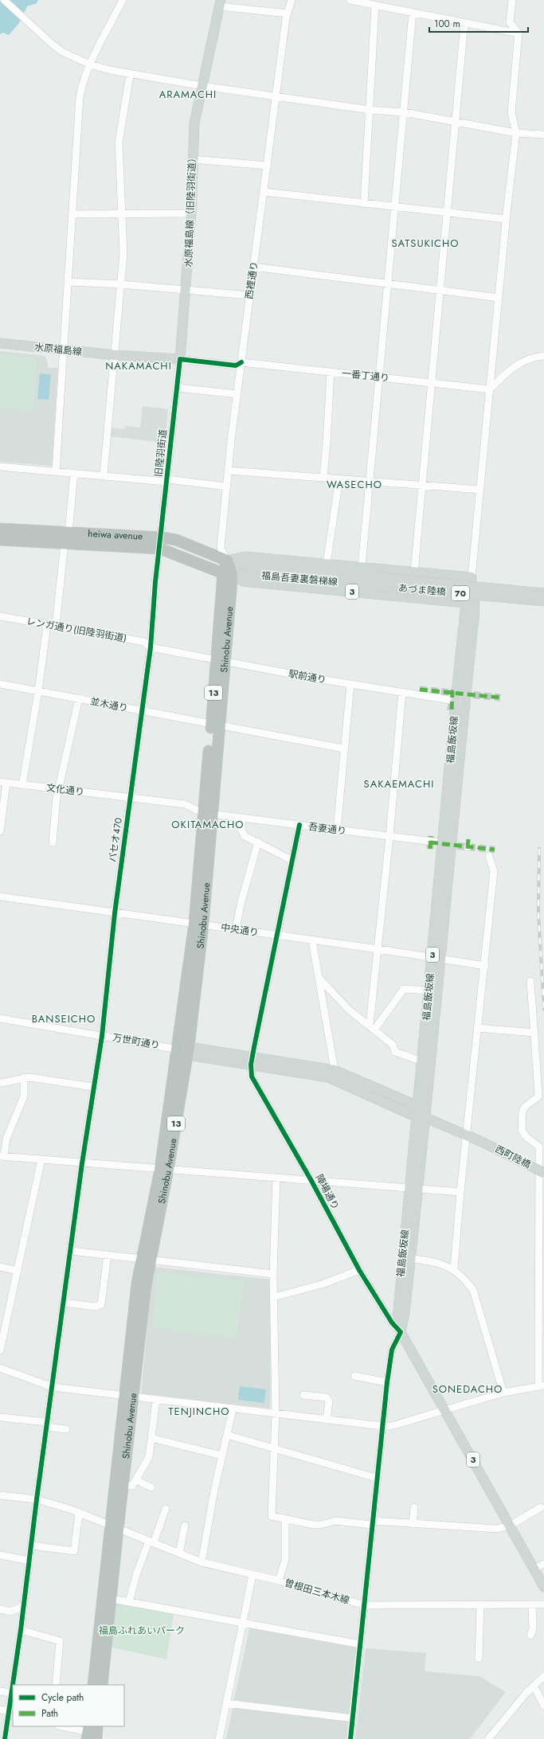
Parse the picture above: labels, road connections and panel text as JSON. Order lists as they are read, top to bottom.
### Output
{
  "streets": {
    "highway": ["heiwa avenue", "Shinobu Avenue", "13"],
    "main road": [
      "水原福島線（旧陸羽街道）",
      "水原福島線",
      "福島吾妻裏磐梯線",
      "あづま陸橋",
      "3",
      "70",
      "福島飯坂線",
      "西町陸橋"
    ],
    "street": [
      "西裡通り",
      "一番丁通り",
      "旧陸羽街道",
      "レンガ通り(旧陸羽街道)",
      "駅前通り",
      "並木通り",
      "文化通り",
      "吾妻通り",
      "パセオ470",
      "中央通り",
      "万世町通り",
      "陣場通り",
      "曽根田三本木線"
    ]
  },
  "crossings": [
    ["水原福島線（旧陸羽街道）", "一番丁通り"],
    ["水原福島線（旧陸羽街道）", "旧陸羽街道"],
    ["西裡通り", "一番丁通り"],
    ["西裡通り", "heiwa avenue"],
    ["西裡通り", "福島吾妻裏磐梯線"],
    ["西裡通り", "Shinobu Avenue"],
    ["一番丁通り", "旧陸羽街道"],
    ["旧陸羽街道", "heiwa avenue"],
    ["旧陸羽街道", "レンガ通り(旧陸羽街道)"],
    ["旧陸羽街道", "駅前通り"],
    ["旧陸羽街道", "パセオ470"],
    ["heiwa avenue", "福島吾妻裏磐梯線"],
    ["heiwa avenue", "3"],
    ["heiwa avenue", "Shinobu Avenue"],
    ["福島吾妻裏磐梯線", "あづま陸橋"],
    ["福島吾妻裏磐梯線", "3"],
    ["福島吾妻裏磐梯線", "Shinobu Avenue"],
    ["3", "Shinobu Avenue"],
    ["3", "福島飯坂線"],
    ["3", "西町陸橋"],
    ["3", "陣場通り"],
    ["レンガ通り(旧陸羽街道)", "駅前通り"],
    ["レンガ通り(旧陸羽街道)", "パセオ470"],
    ["Shinobu Avenue", "駅前通り"],
    ["Shinobu Avenue", "並木通り"],
    ["Shinobu Avenue", "吾妻通り"],
    ["Shinobu Avenue", "中央通り"],
    ["Shinobu Avenue", "万世町通り"],
    ["Shinobu Avenue", "曽根田三本木線"],
    ["駅前通り", "福島飯坂線"],
    ["駅前通り", "パセオ470"],
    ["並木通り", "パセオ470"],
    ["福島飯坂線", "吾妻通り"],
    ["福島飯坂線", "中央通り"],
    ["福島飯坂線", "西町陸橋"],
    ["文化通り", "吾妻通り"],
    ["文化通り", "パセオ470"],
    ["吾妻通り", "パセオ470"],
    ["パセオ470", "中央通り"],
    ["パセオ470", "万世町通り"],
    ["パセオ470", "曽根田三本木線"],
    ["西町陸橋", "陣場通り"]
  ],
  "districts": [
    "ARAMACHI",
    "SATSUKICHO",
    "NAKAMACHI",
    "WASECHO",
    "SAKAEMACHI",
    "OKITAMACHO",
    "BANSEICHO",
    "SONEDACHO",
    "TENJINCHO"
  ],
  "parks": ["福島ふれあいパーク"],
  "legend": ["Cycle path", "Path"],
  "scale_bar": "100 m"
}
